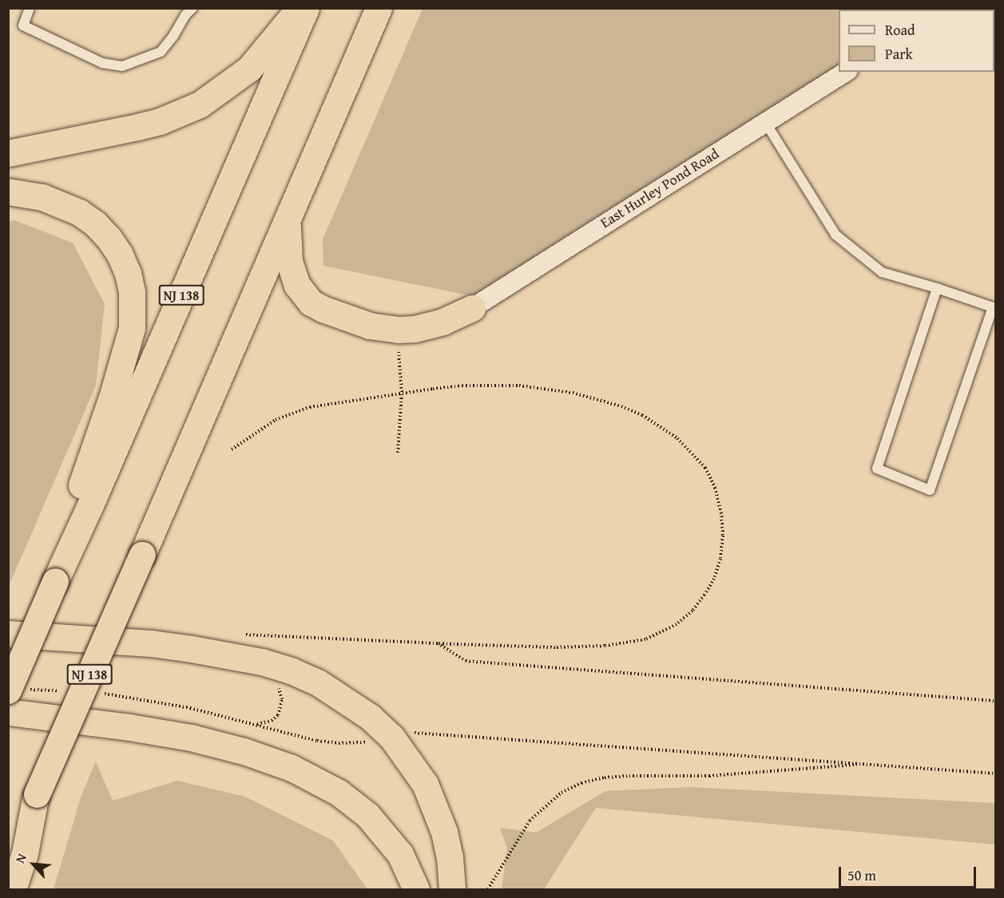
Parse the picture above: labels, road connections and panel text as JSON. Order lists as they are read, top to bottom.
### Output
{
  "streets": {
    "highway": ["NJ 138"],
    "street": ["East Hurley Pond Road"]
  },
  "legend": ["Road", "Park"],
  "scale_bar": "50 m",
  "north": "top left"
}
